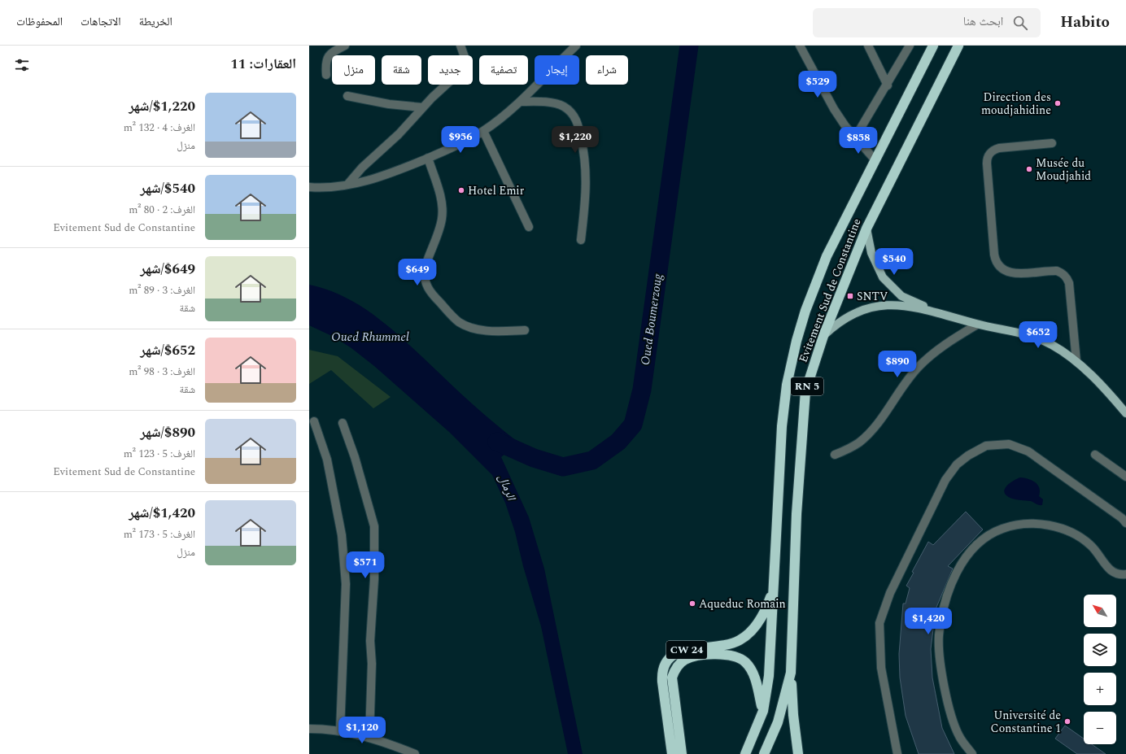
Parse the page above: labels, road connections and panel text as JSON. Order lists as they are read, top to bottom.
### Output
{
  "streets": {
    "highway": ["Evitement Sud de Constantine", "RN 5", "CW 24"]
  },
  "crossings": [
    ["Evitement Sud de Constantine", "CW 24"]
  ],
  "water": ["Oued Boumerzoug", "Oued Rhummel", "الرمال"],
  "places": {
    "other": [
      "Direction des moudjahidine",
      "Musée du Moudjahid",
      "Hotel Emir",
      "Aqueduc Romain",
      "Université de Constantine 1"
    ],
    "transit": ["SNTV"]
  },
  "north": "top left",
  "page": {
    "header": "Habito",
    "search": "ابحث هنا",
    "nav": ["الخريطة", "الاتجاهات", "المحفوظات"],
    "heading": "العقارات: 11",
    "chip": [
      "شراء",
      "إيجار",
      "تصفية",
      "جديد",
      "شقة",
      "منزل"
    ],
    "price": [
      "$529",
      "$956",
      "$1,220",
      "$858",
      "$540",
      "$649",
      "$652",
      "$890",
      "$571",
      "$1,420",
      "$1,120"
    ],
    "list": [
      {
        "name": "$1,220/شهر",
        "note": "الغرف: 4 · 132 m² · منزل"
      },
      {
        "name": "$540/شهر",
        "note": "الغرف: 2 · 80 m² · Evitement Sud de Constantine"
      },
      {
        "name": "$649/شهر",
        "note": "الغرف: 3 · 89 m² · شقة"
      },
      {
        "name": "$652/شهر",
        "note": "الغرف: 3 · 98 m² · شقة"
      },
      {
        "name": "$890/شهر",
        "note": "الغرف: 5 · 123 m² · Evitement Sud de Constantine"
      },
      {
        "name": "$1,420/شهر",
        "note": "الغرف: 5 · 173 m² · منزل"
      }
    ],
    "map_buttons": ["+", "−"]
  }
}
